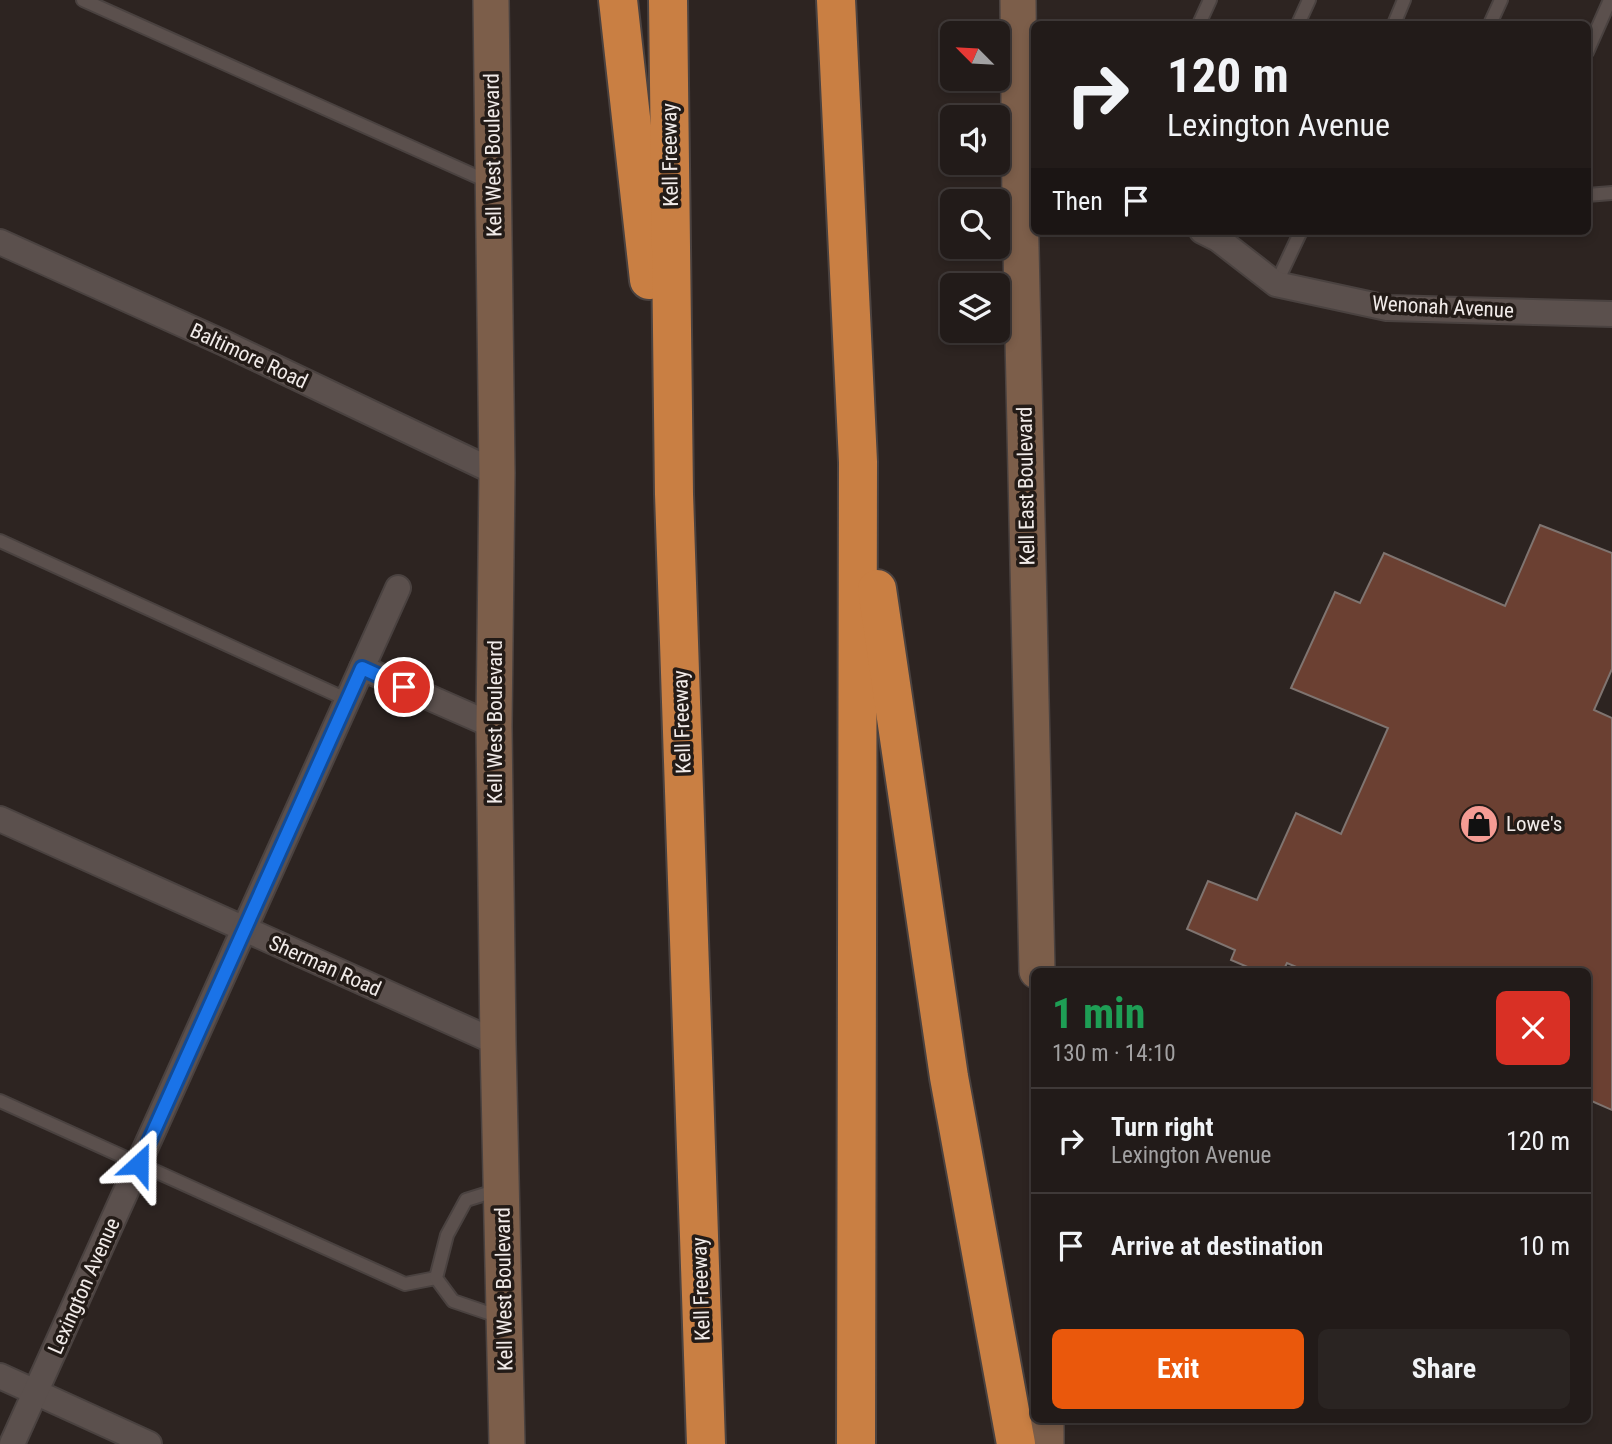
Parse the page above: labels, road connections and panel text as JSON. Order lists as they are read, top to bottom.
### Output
{
  "streets": {
    "highway": ["Kell Freeway"],
    "main road": ["Kell West Boulevard", "Kell East Boulevard"],
    "street": [
      "Wenonah Avenue",
      "Baltimore Road",
      "Sherman Road",
      "Lexington Avenue"
    ]
  },
  "crossings": [
    ["Kell West Boulevard", "Baltimore Road"],
    ["Kell West Boulevard", "Sherman Road"],
    ["Sherman Road", "Lexington Avenue"]
  ],
  "places": {
    "shop": ["Lowe's"]
  },
  "north": "top left",
  "page": {
    "turn": ["120 m", "Lexington Avenue"],
    "then": "Then",
    "heading": ["1 min", "130 m · 14:10"],
    "list": [
      {
        "name": "Turn right",
        "note": "Lexington Avenue",
        "value": "120 m"
      },
      {
        "name": "Arrive at destination",
        "value": "10 m"
      }
    ],
    "buttons": ["Exit", "Share"]
  }
}
